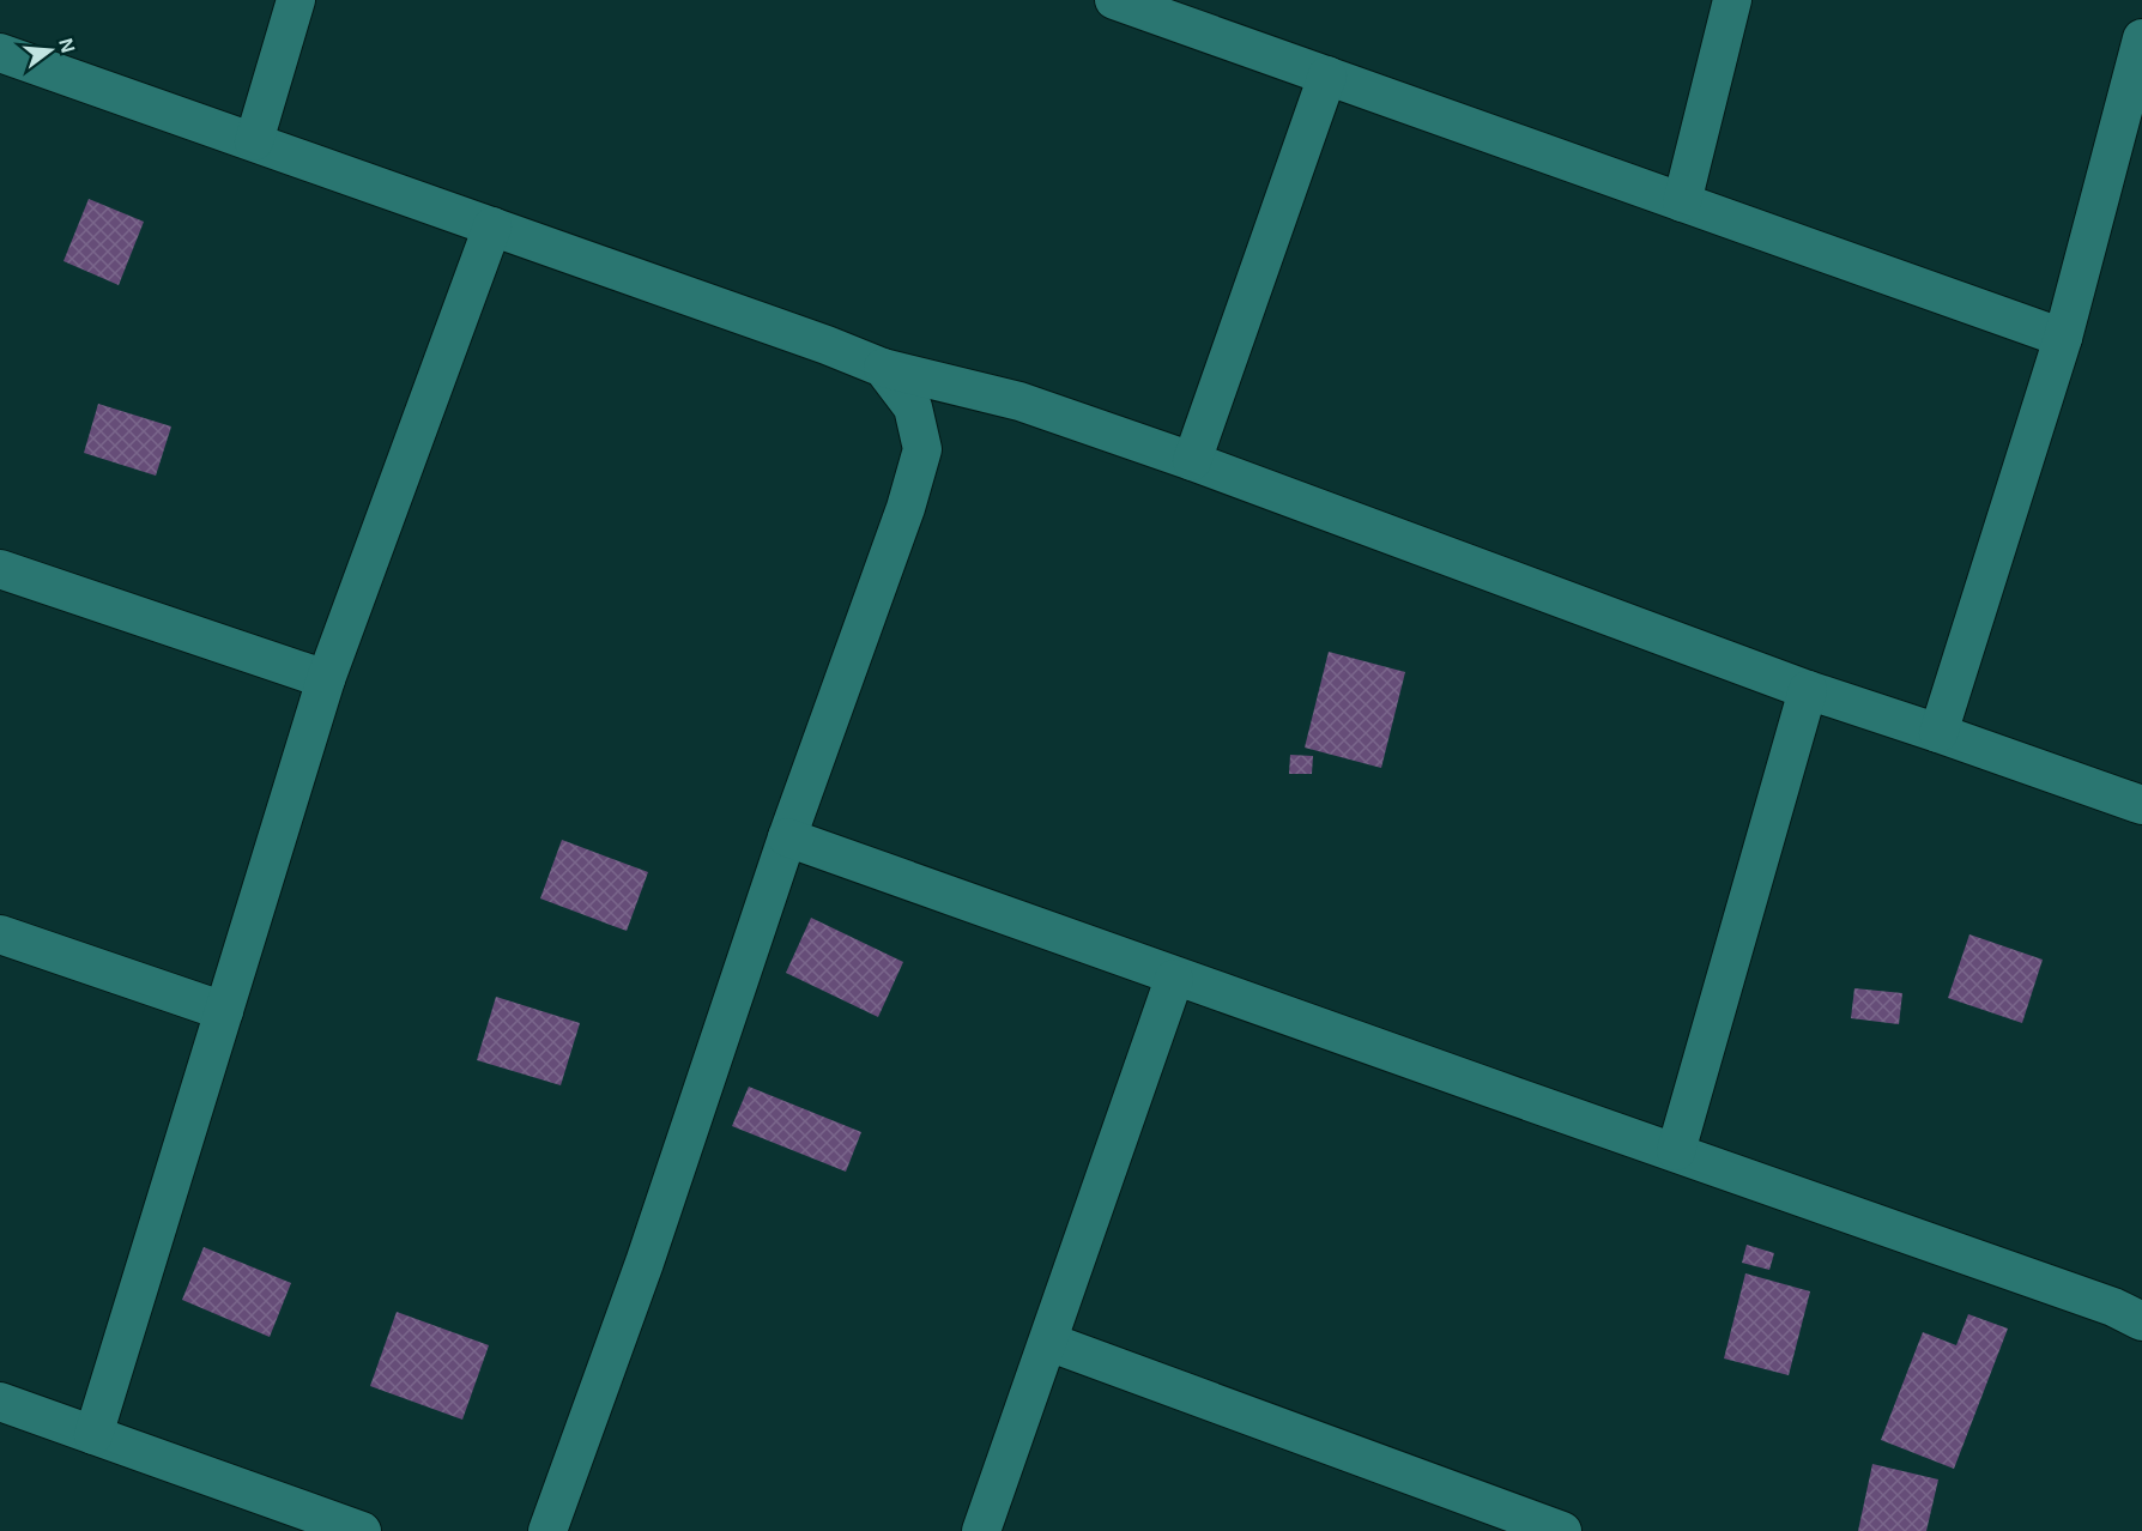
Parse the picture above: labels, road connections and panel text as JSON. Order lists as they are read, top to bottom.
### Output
{
  "north": "right"
}
